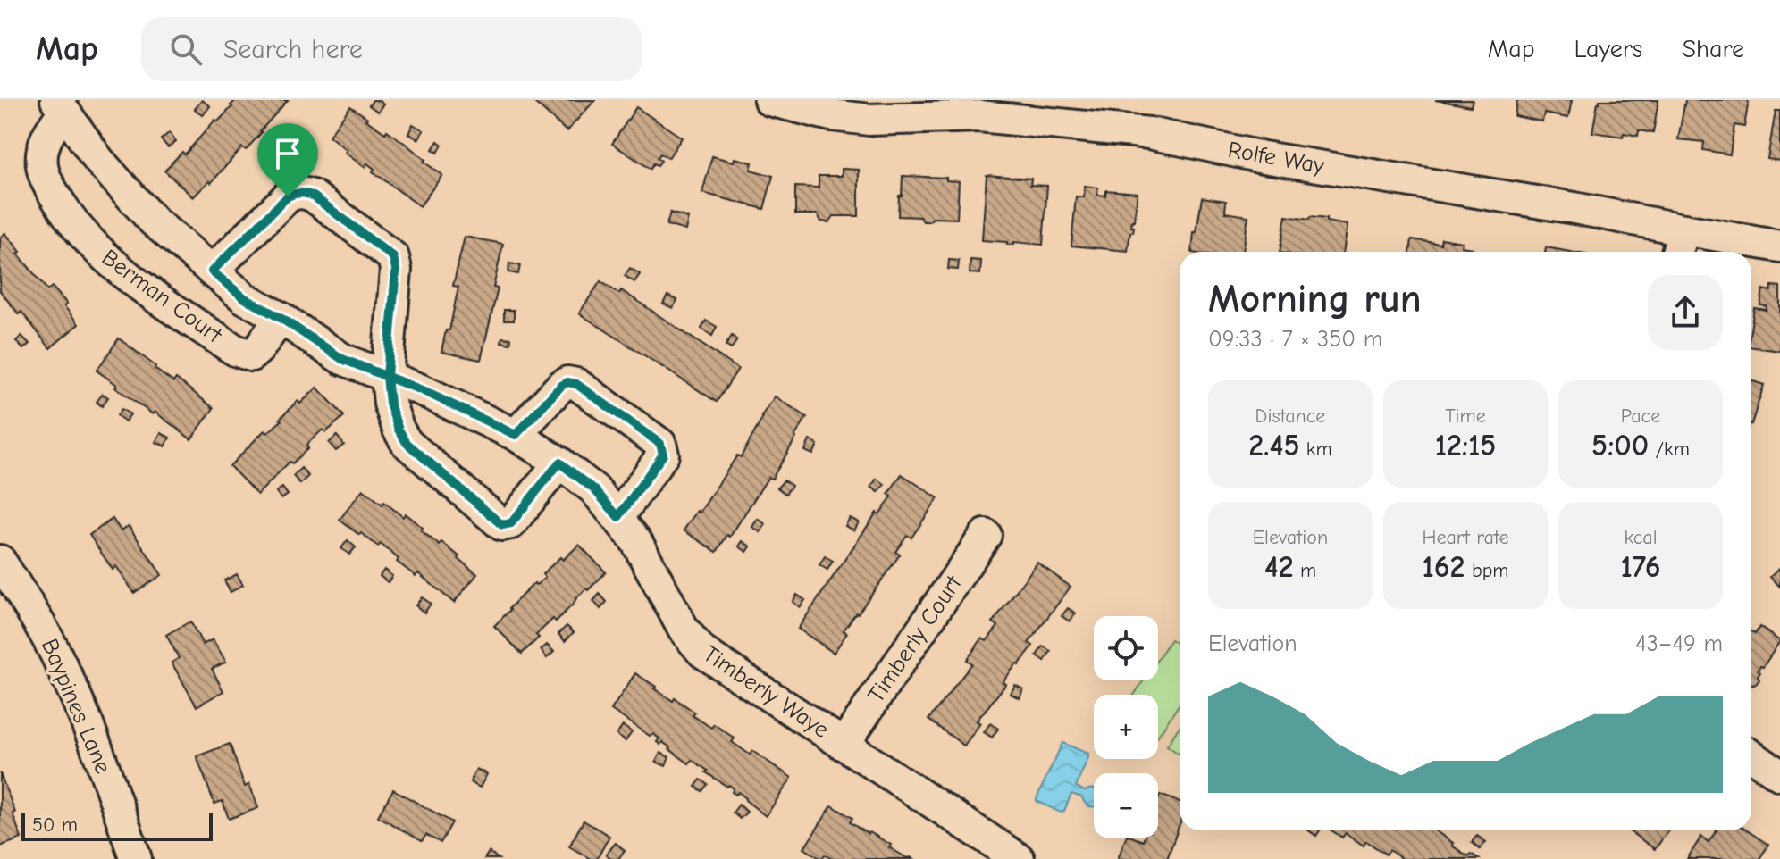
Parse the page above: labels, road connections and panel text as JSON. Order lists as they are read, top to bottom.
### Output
{
  "streets": {
    "street": [
      "Rolfe Way",
      "Berman Court",
      "Timberly Court",
      "Timberly Waye",
      "Baypines Lane"
    ]
  },
  "crossings": [
    ["Berman Court", "Timberly Waye"],
    ["Timberly Court", "Timberly Waye"]
  ],
  "scale_bar": "50 m",
  "page": {
    "header": "Map",
    "search": "Search here",
    "nav": ["Map", "Layers", "Share"],
    "heading": ["Morning run", "09:33 · 7 × 350 m"],
    "stats": [
      ["Distance", "2.45 km"],
      ["Time", "12:15"],
      ["Pace", "5:00 /km"],
      ["Elevation", "42 m"],
      ["Heart rate", "162 bpm"],
      ["kcal", "176"]
    ],
    "map_buttons": ["+", "−"],
    "chart": ["Elevation", "43–49 m"],
    "scale": "50 m"
  }
}
